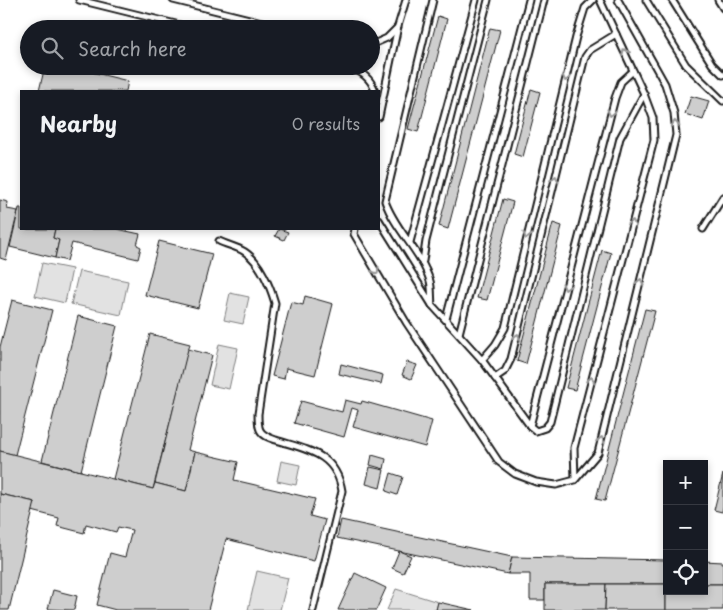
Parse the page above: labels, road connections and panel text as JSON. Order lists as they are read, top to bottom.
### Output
{
  "page": {
    "search": "Search here",
    "heading": ["Nearby", "0 results"],
    "map_buttons": ["+", "−"]
  }
}
